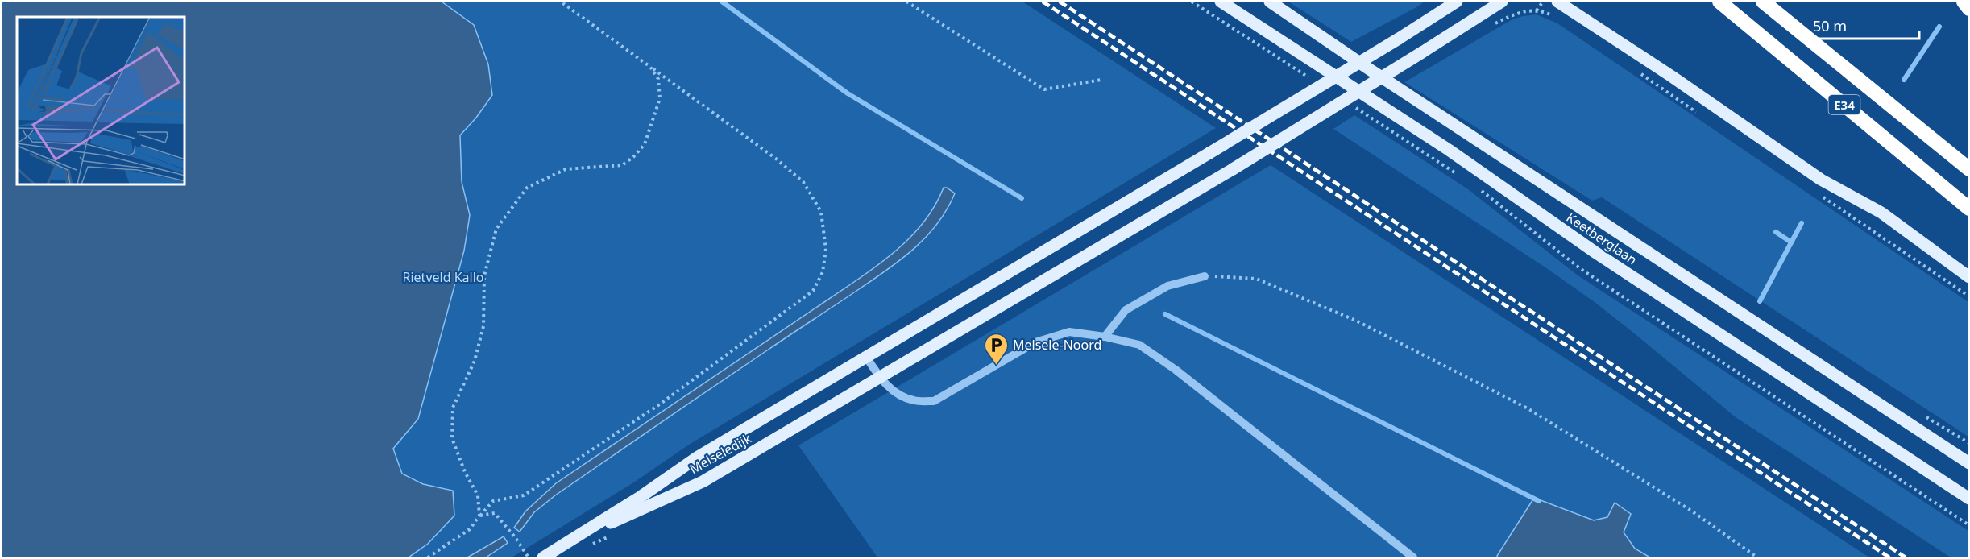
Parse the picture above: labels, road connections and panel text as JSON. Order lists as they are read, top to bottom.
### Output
{
  "streets": {
    "highway": ["E34"],
    "main road": ["Keetberglaan", "Melseledijk"]
  },
  "parks": ["Rietveld Kallo"],
  "places": {
    "parking": ["Melsele-Noord"]
  },
  "scale_bar": "50 m"
}
